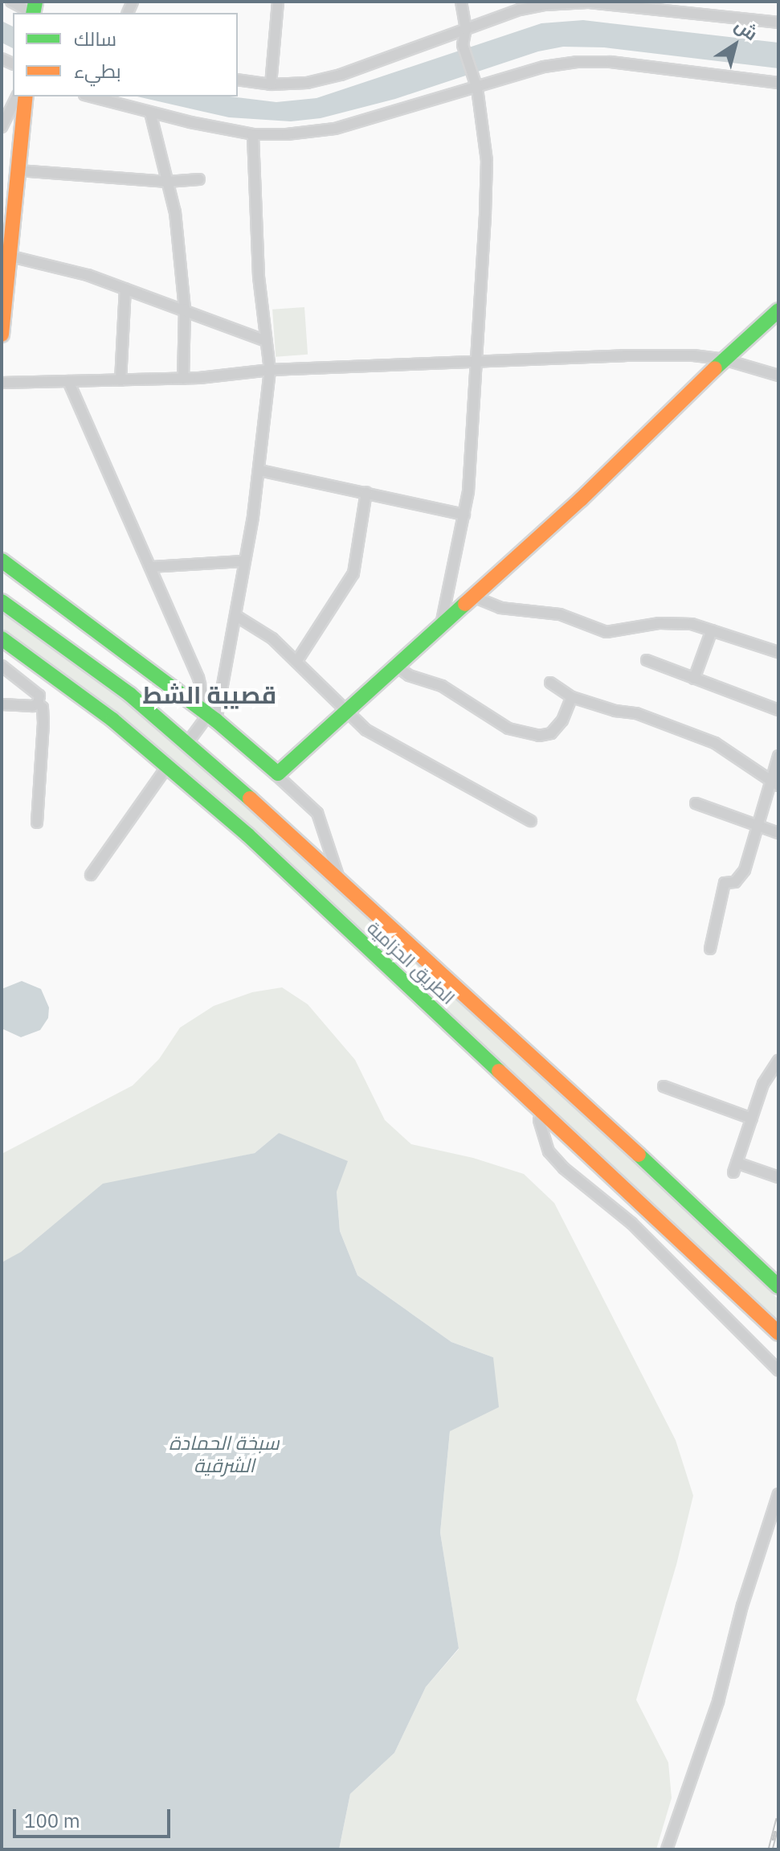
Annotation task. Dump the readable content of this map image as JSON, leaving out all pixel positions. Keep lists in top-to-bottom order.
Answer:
{
  "streets": {
    "main road": ["الطريق الحزامية"]
  },
  "districts": ["قصيبة الشط"],
  "water": ["سبخة الحمادة الشرقية"],
  "legend": ["سالك", "بطيء"],
  "scale_bar": "100 m",
  "north": "top right"
}
